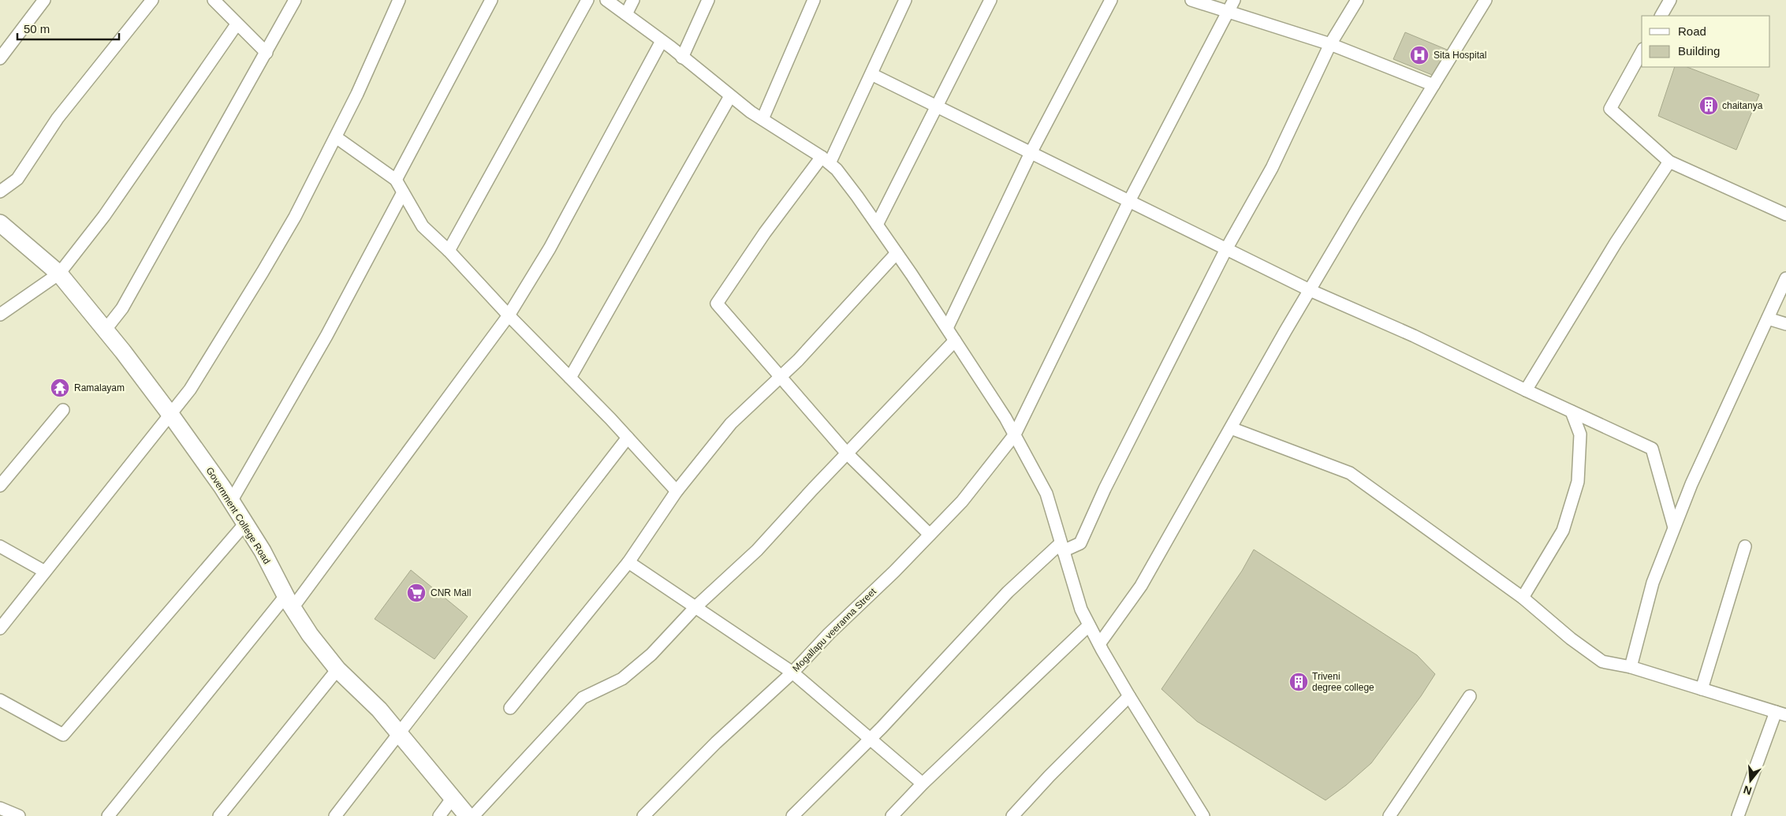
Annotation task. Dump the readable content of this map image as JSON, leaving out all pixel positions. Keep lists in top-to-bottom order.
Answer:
{
  "streets": {
    "main road": ["Government College Road"],
    "street": ["Mogallapu veeranna Street"]
  },
  "places": {
    "hospital": ["Sita Hospital"],
    "building": ["chaitanya", "Triveni degree college"],
    "temple": ["Ramalayam"],
    "supermarket": ["CNR Mall"]
  },
  "legend": ["Road", "Building"],
  "scale_bar": "50 m",
  "north": "bottom"
}
